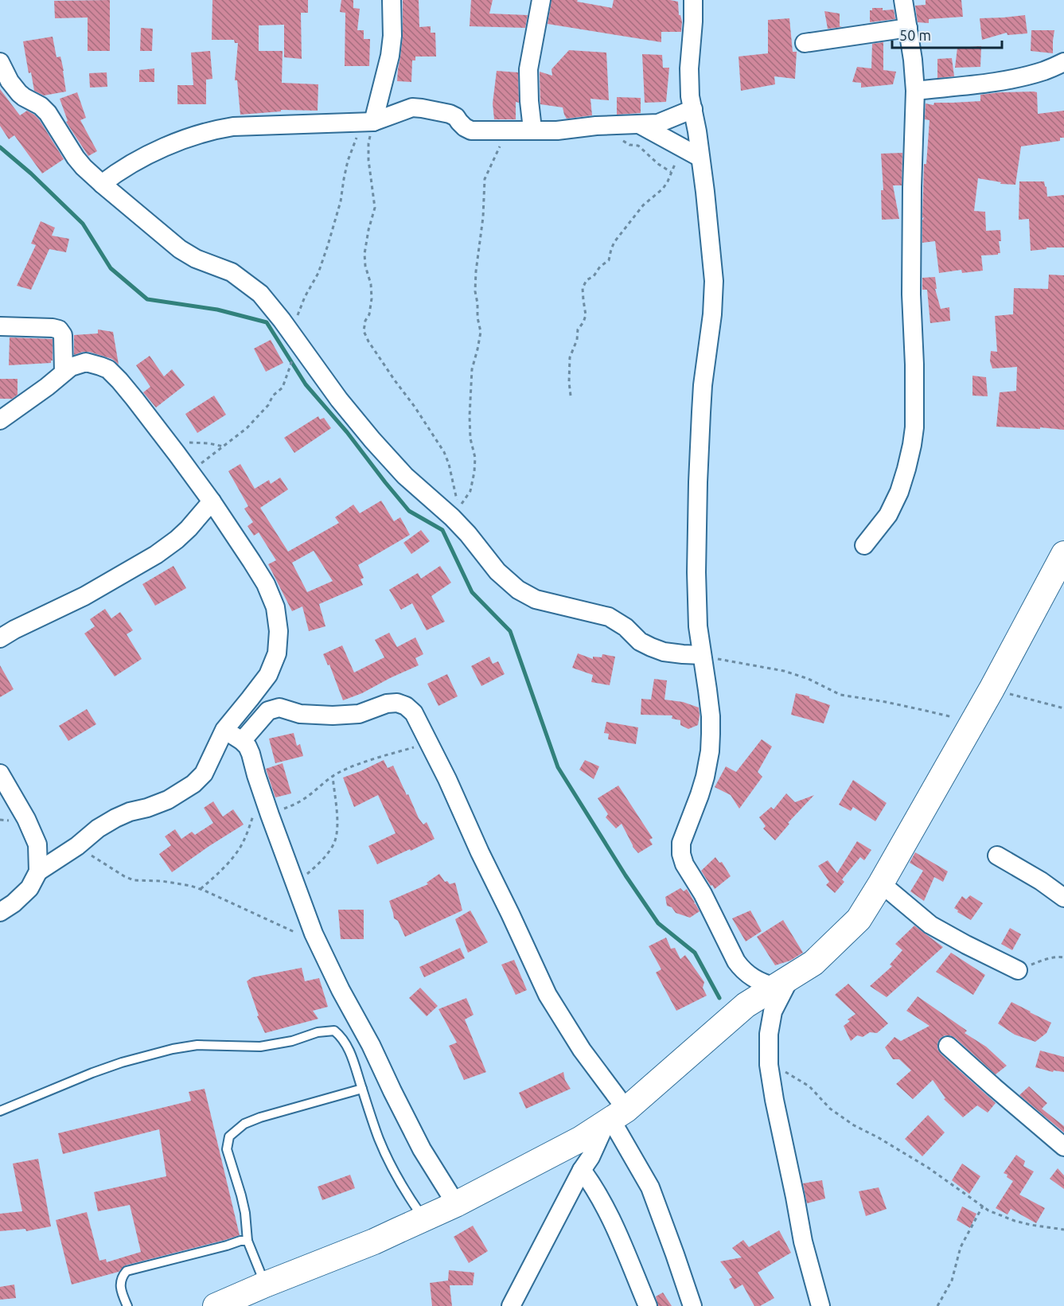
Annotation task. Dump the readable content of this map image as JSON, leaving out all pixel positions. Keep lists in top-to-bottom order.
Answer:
{
  "scale_bar": "50 m"
}
